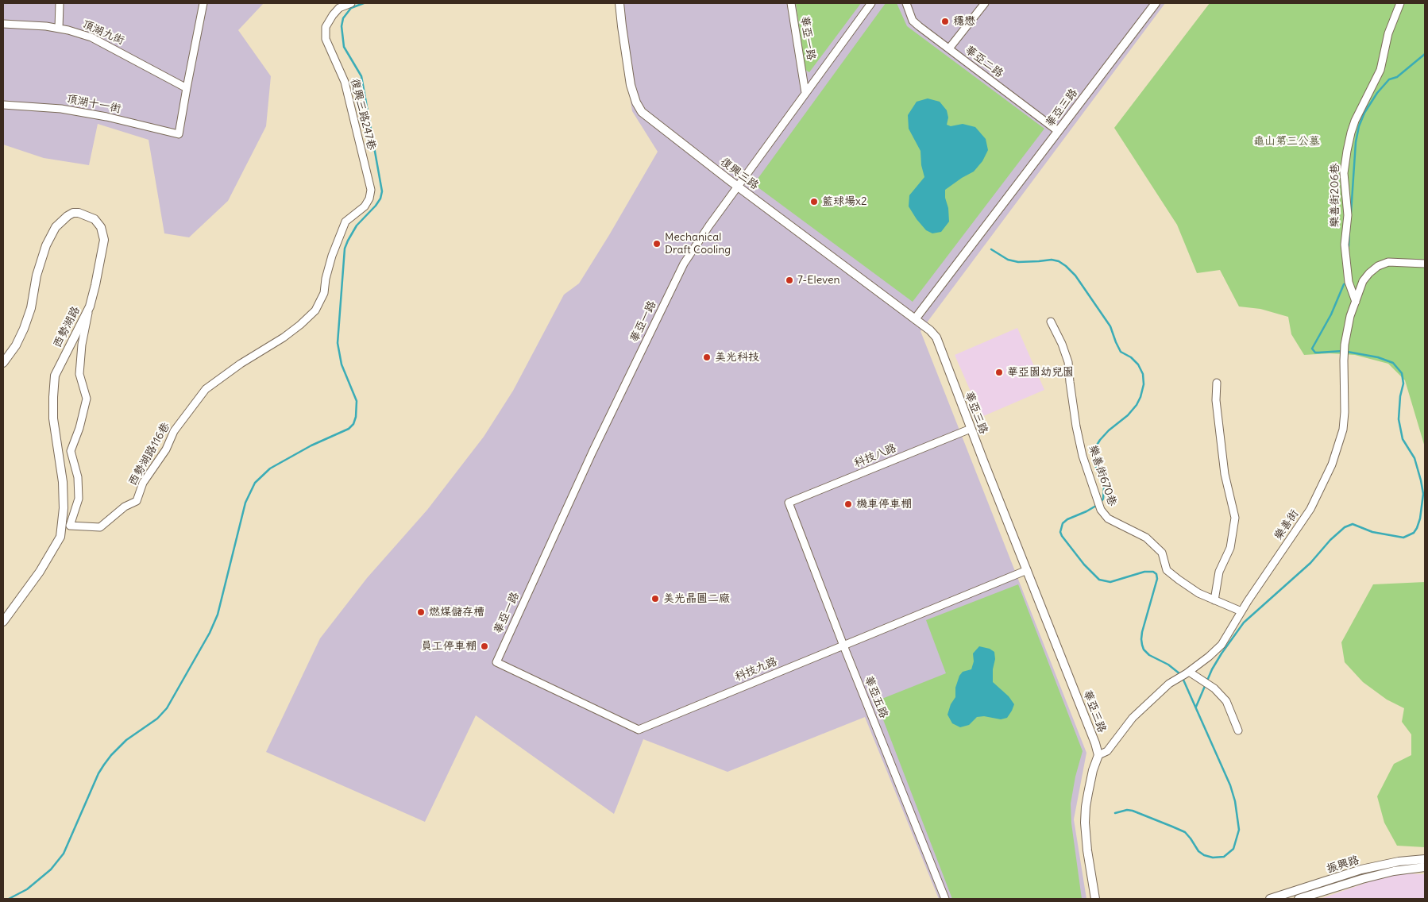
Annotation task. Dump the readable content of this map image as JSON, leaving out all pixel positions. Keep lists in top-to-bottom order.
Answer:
{
  "streets": {
    "street": [
      "頂湖九街",
      "華亞一路",
      "華亞二路",
      "頂湖十一街",
      "華亞三路",
      "復興三路247巷",
      "復興三路",
      "樂善街206巷",
      "西勢湖路",
      "西勢湖路116巷",
      "科技八路",
      "樂善街670巷",
      "樂善街",
      "科技九路",
      "華亞五路",
      "振興路"
    ]
  },
  "crossings": [
    ["頂湖九街", "頂湖十一街"],
    ["華亞一路", "復興三路"],
    ["華亞一路", "科技九路"],
    ["華亞二路", "華亞三路"],
    ["華亞三路", "復興三路"],
    ["華亞三路", "科技八路"],
    ["華亞三路", "樂善街"],
    ["華亞三路", "科技九路"],
    ["復興三路247巷", "西勢湖路116巷"],
    ["樂善街206巷", "樂善街"],
    ["西勢湖路", "西勢湖路116巷"],
    ["科技八路", "華亞五路"],
    ["樂善街670巷", "樂善街"],
    ["科技九路", "華亞五路"]
  ],
  "parks": ["龜山第三公墓"],
  "places": [
    "穩懋",
    "籃球場x2",
    "Mechanical Draft Cooling",
    "7-Eleven",
    "美光科技",
    "華亞園幼兒園",
    "機車停車棚",
    "美光晶圓二廠",
    "燃煤儲存槽",
    "員工停車棚"
  ]
}
